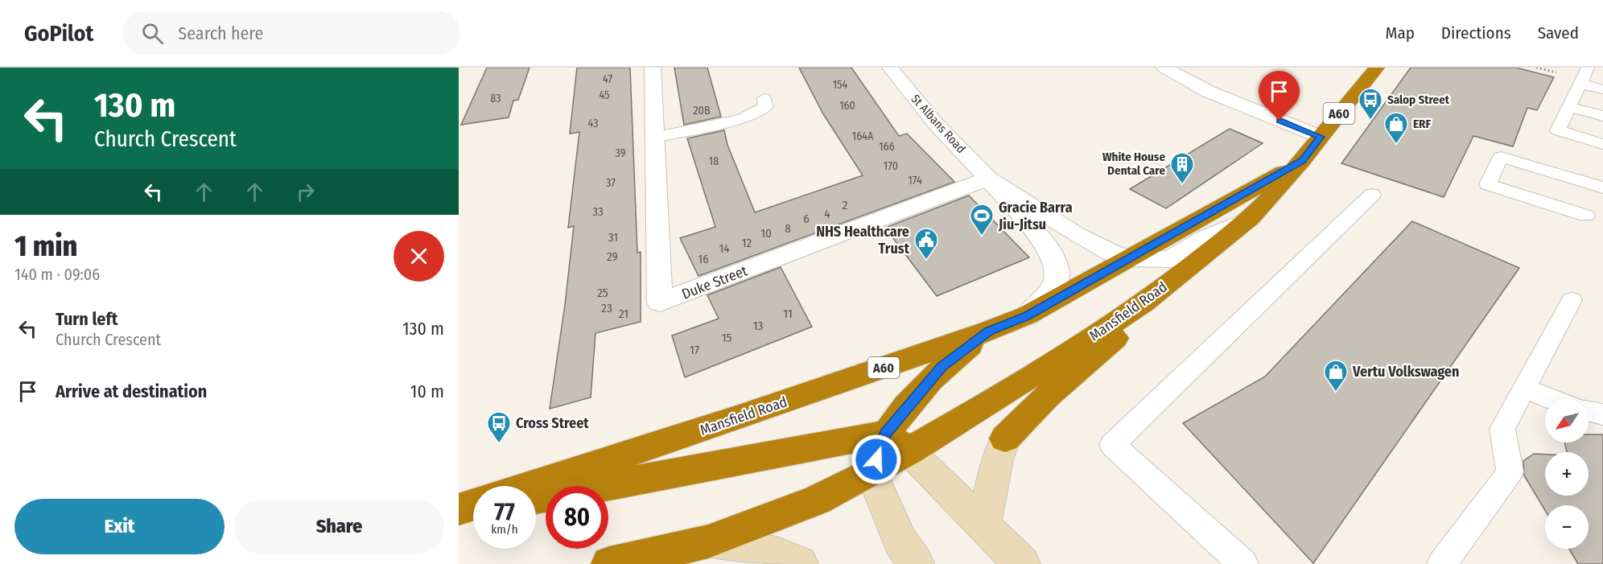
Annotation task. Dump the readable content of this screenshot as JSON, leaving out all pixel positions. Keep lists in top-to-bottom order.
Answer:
{
  "streets": {
    "highway": ["A60", "Mansfield Road"],
    "street": ["St Albans Road", "Duke Street"]
  },
  "crossings": [
    ["A60", "Mansfield Road"],
    ["St Albans Road", "Duke Street"],
    ["St Albans Road", "Mansfield Road"]
  ],
  "places": {
    "bus stop": ["Salop Street", "Cross Street"],
    "shop": ["ERF", "Vertu Volkswagen"],
    "building": ["White House Dental Care"],
    "sports": ["Gracie Barra Jiu-Jitsu"],
    "public building": ["NHS Healthcare Trust"]
  },
  "house_numbers": [
    "47",
    "154",
    "45",
    "83",
    "160",
    "20B",
    "43",
    "164A",
    "166",
    "39",
    "18",
    "170",
    "174",
    "37",
    "2",
    "33",
    "4",
    "6",
    "8",
    "10",
    "31",
    "12",
    "14",
    "29",
    "16",
    "25",
    "23",
    "21",
    "11",
    "13",
    "15",
    "17"
  ],
  "north": "bottom left",
  "page": {
    "header": "GoPilot",
    "search": "Search here",
    "nav": ["Map", "Directions", "Saved"],
    "turn": ["130 m", "Church Crescent"],
    "heading": ["1 min", "140 m · 09:06"],
    "list": [
      {
        "name": "Turn left",
        "note": "Church Crescent",
        "value": "130 m"
      },
      {
        "name": "Arrive at destination",
        "value": "10 m"
      }
    ],
    "map_buttons": ["+", "−"],
    "speed": "77 km/h",
    "limit": "80",
    "buttons": ["Exit", "Share"]
  }
}
